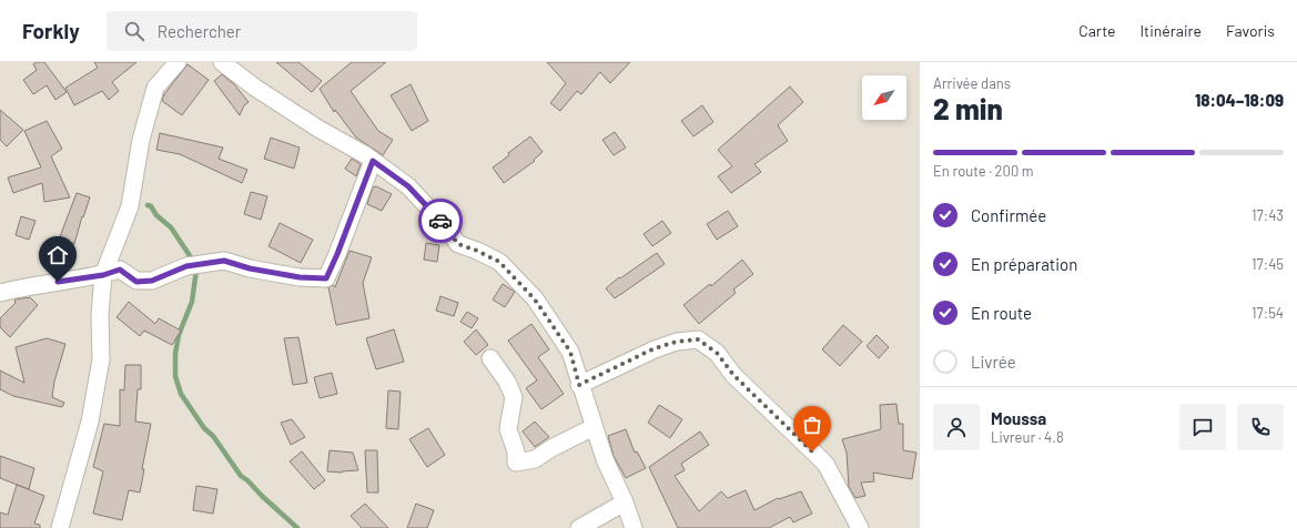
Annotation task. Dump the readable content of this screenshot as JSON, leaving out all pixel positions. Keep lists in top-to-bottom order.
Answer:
{
  "north": "bottom left",
  "page": {
    "header": "Forkly",
    "search": "Rechercher",
    "nav": ["Carte", "Itinéraire", "Favoris"],
    "heading": ["2 min", "Arrivée dans", "18:04–18:09"],
    "panel": ["Moussa", "Livreur · 4.8"],
    "bar": "En route · 200 m",
    "list": [
      ["Confirmée", "17:43"],
      ["En préparation", "17:45"],
      ["En route", "17:54"],
      "Livrée"
    ]
  }
}
